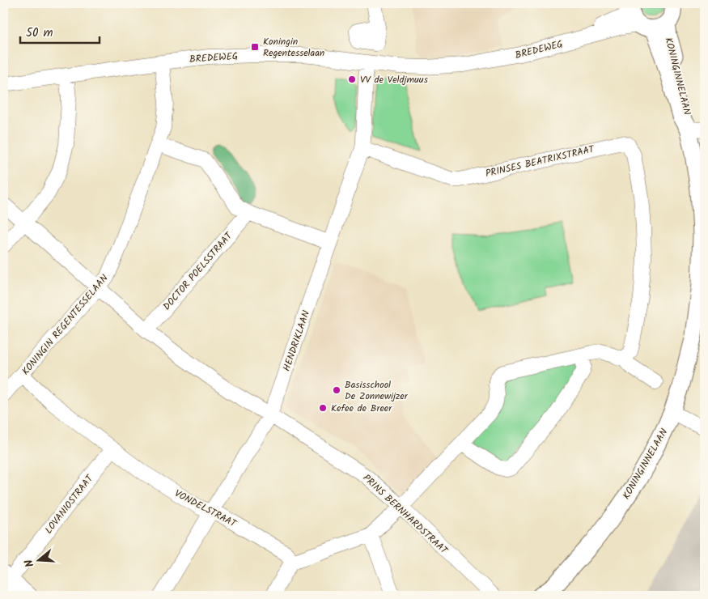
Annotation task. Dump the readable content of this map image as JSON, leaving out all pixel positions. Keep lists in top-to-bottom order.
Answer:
{
  "streets": {
    "main road": ["KONINGINNELAAN"],
    "street": [
      "BREDEWEG",
      "PRINSES BEATRIXSTRAAT",
      "DOCTOR POELSSTRAAT",
      "KONINGIN REGENTESSELAAN",
      "HENDRIKLAAN",
      "LOVANIOSTRAAT",
      "VONDELSTRAAT",
      "PRINS BERNHARDSTRAAT"
    ]
  },
  "crossings": [
    ["BREDEWEG", "KONINGINNELAAN"],
    ["BREDEWEG", "KONINGIN REGENTESSELAAN"],
    ["BREDEWEG", "HENDRIKLAAN"],
    ["PRINSES BEATRIXSTRAAT", "HENDRIKLAAN"],
    ["DOCTOR POELSSTRAAT", "PRINS BERNHARDSTRAAT"],
    ["KONINGIN REGENTESSELAAN", "VONDELSTRAAT"],
    ["KONINGIN REGENTESSELAAN", "PRINS BERNHARDSTRAAT"],
    ["HENDRIKLAAN", "VONDELSTRAAT"],
    ["HENDRIKLAAN", "PRINS BERNHARDSTRAAT"],
    ["LOVANIOSTRAAT", "VONDELSTRAAT"]
  ],
  "places": {
    "transit": ["Koningin Regentesselaan"],
    "other": ["VV de Veldjmuus", "Basisschool De Zonnewijzer", "Kefee de Breer"]
  },
  "scale_bar": "50 m",
  "north": "left"
}
